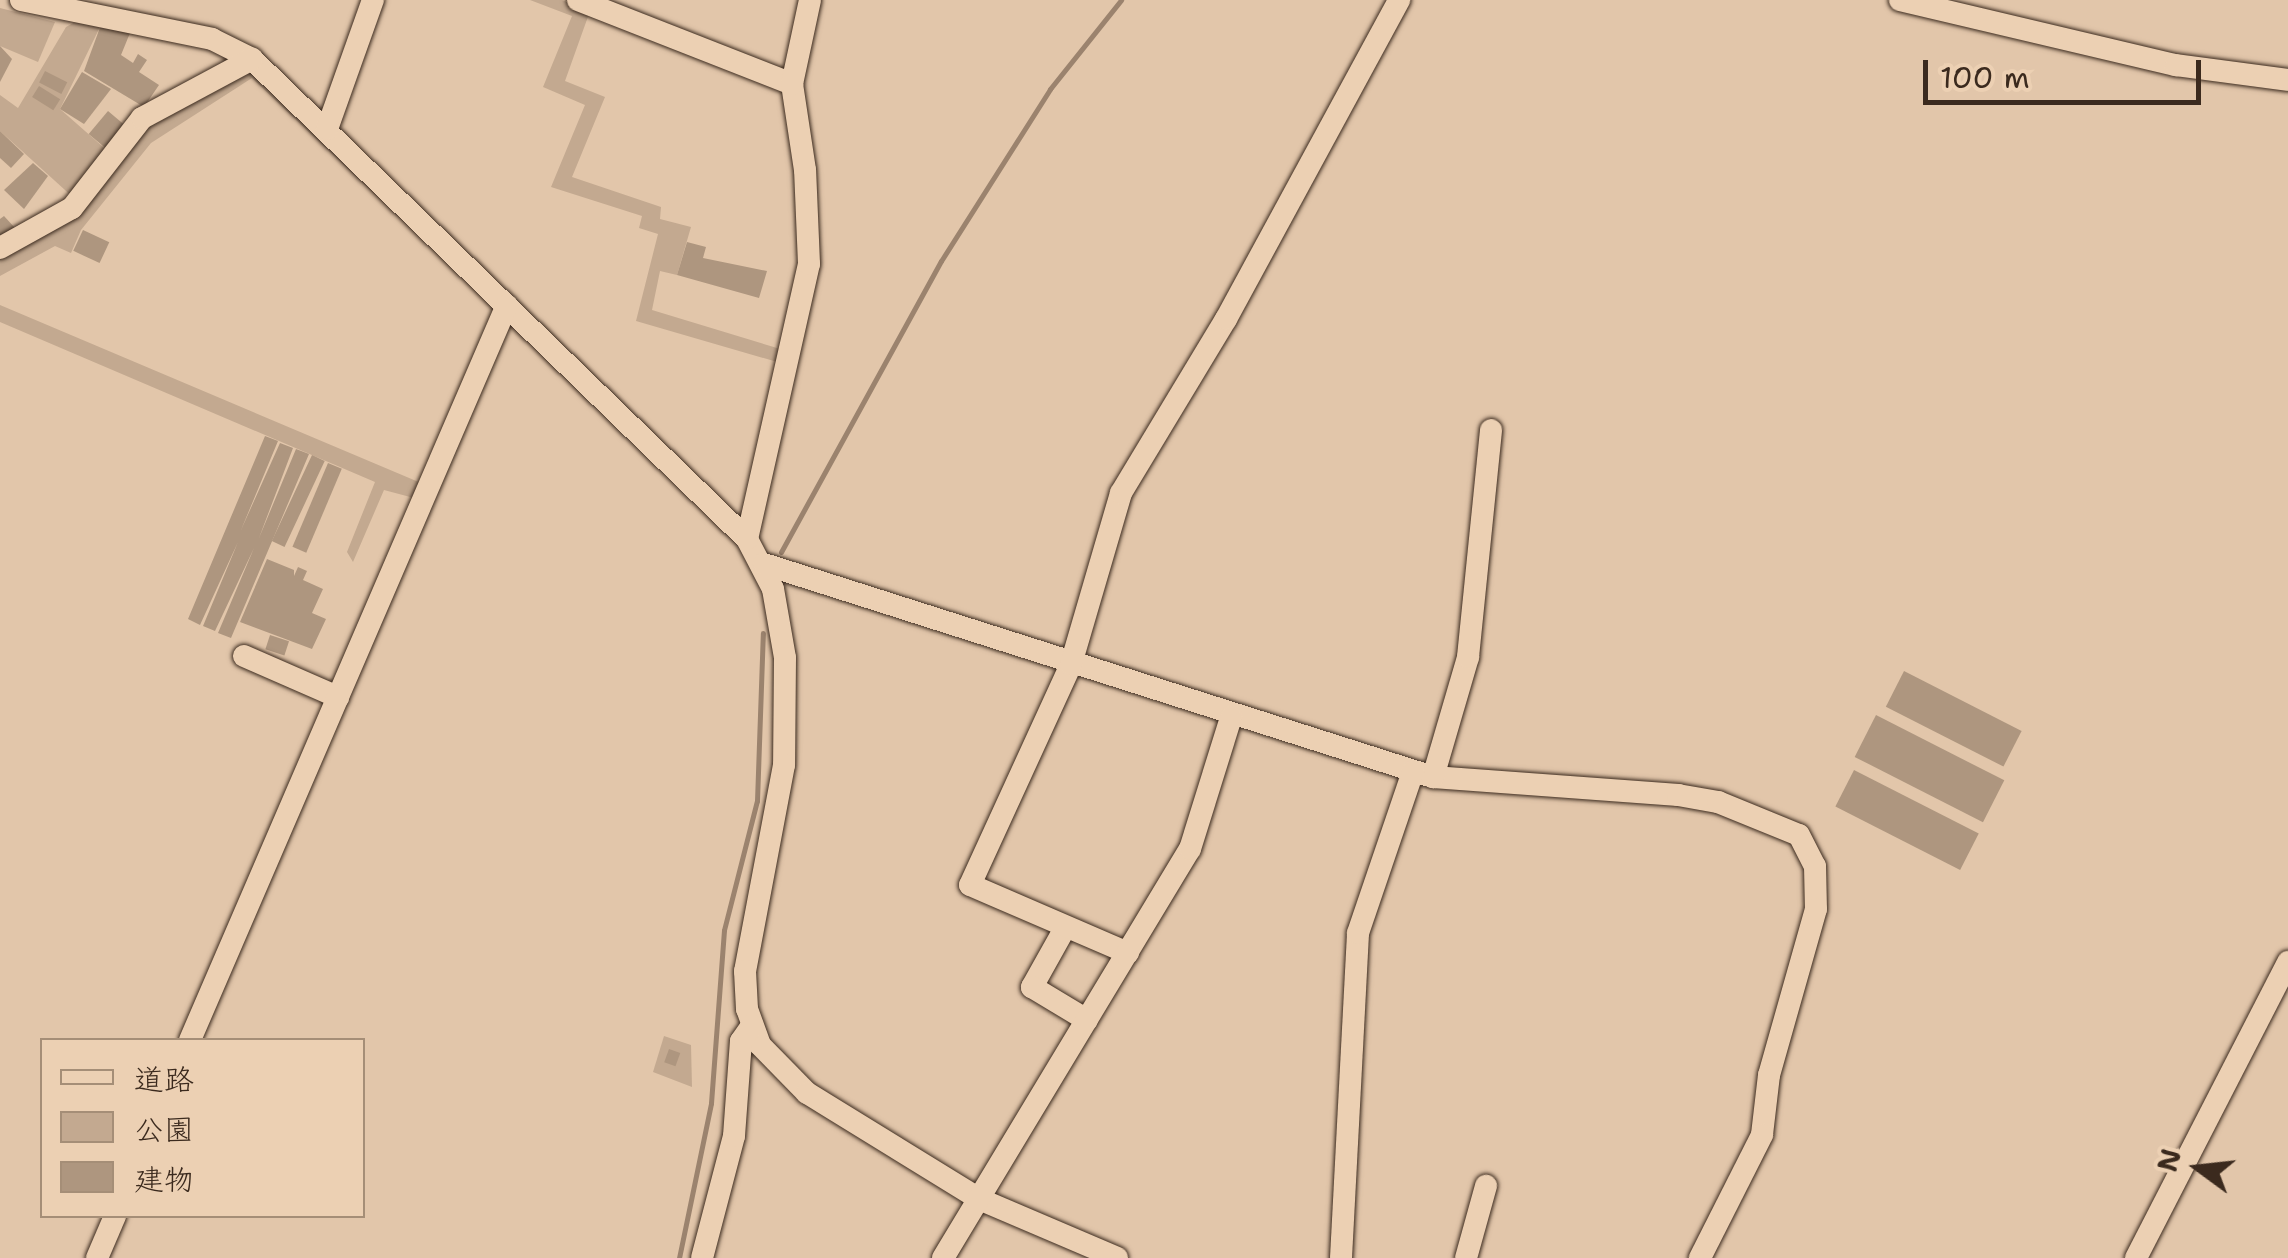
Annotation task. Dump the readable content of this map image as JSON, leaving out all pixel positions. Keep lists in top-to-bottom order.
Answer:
{
  "legend": ["道路", "公園", "建物"],
  "scale_bar": "100 m",
  "north": "left"
}
